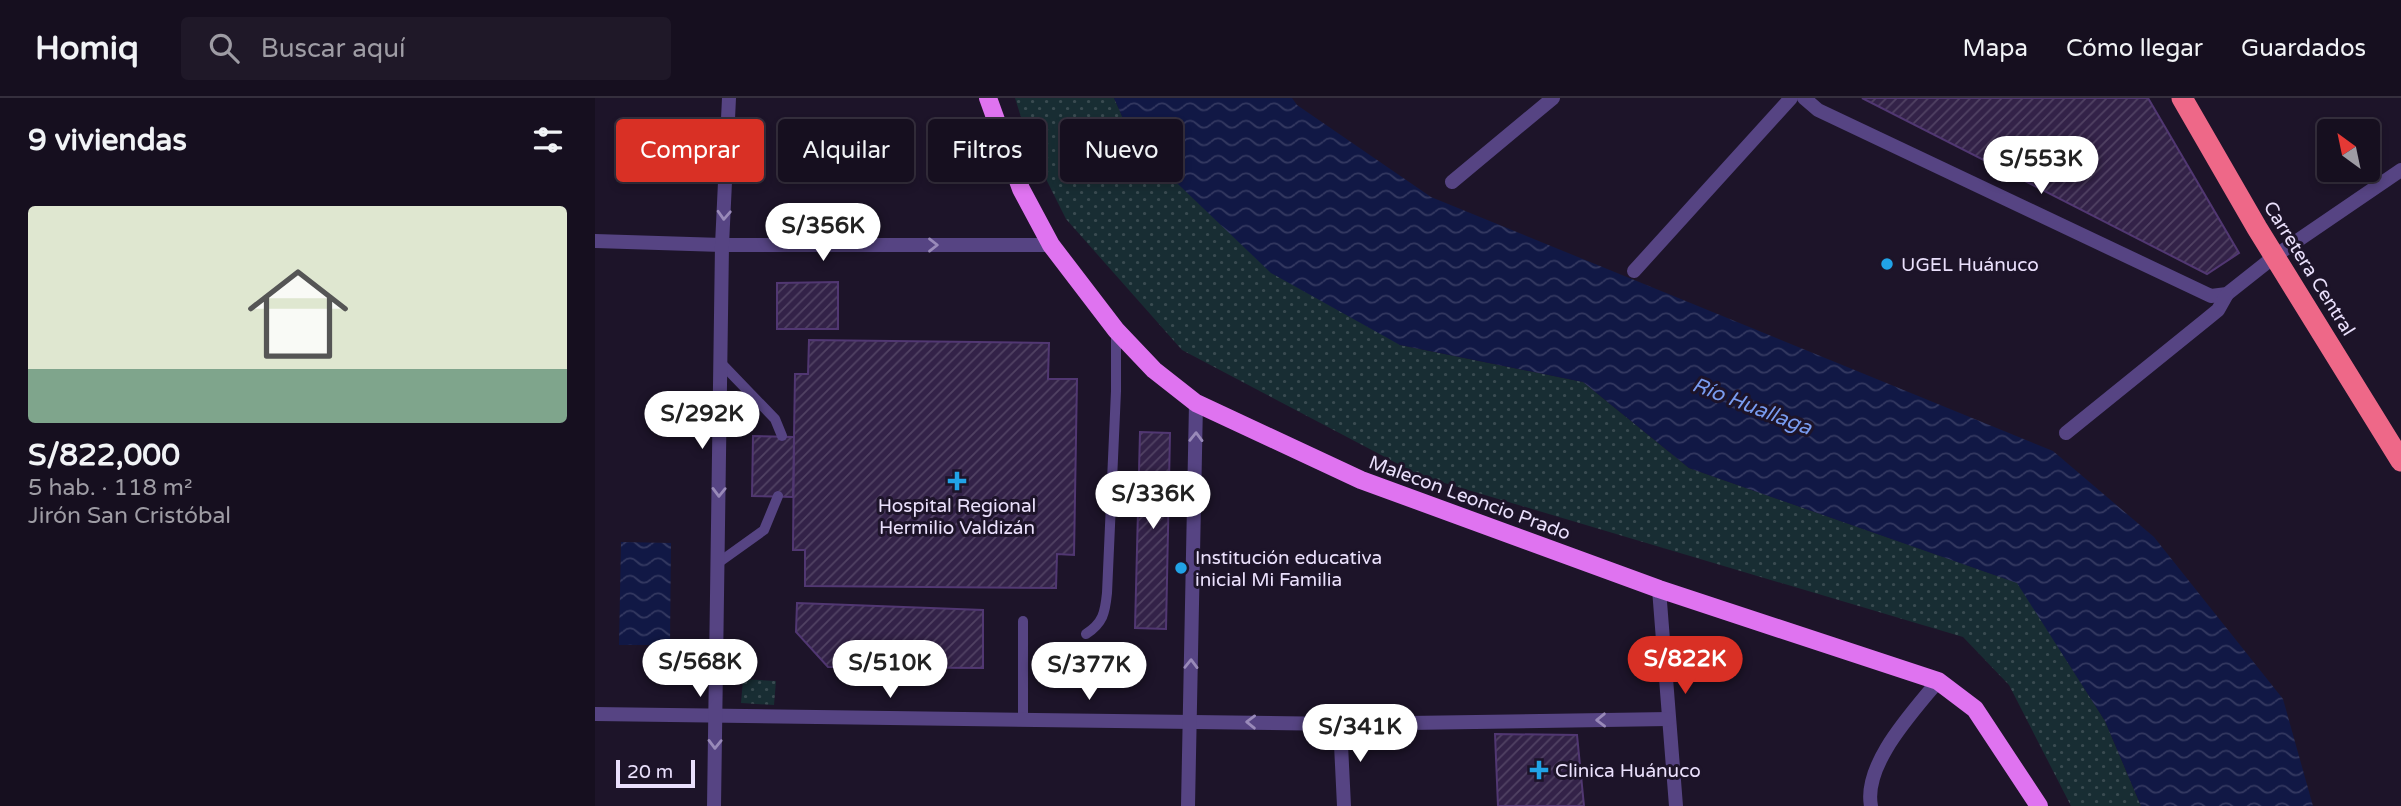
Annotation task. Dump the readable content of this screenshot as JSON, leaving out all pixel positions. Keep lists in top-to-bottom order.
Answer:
{
  "streets": {
    "highway": ["Carretera Central"],
    "main road": ["Malecon Leoncio Prado"]
  },
  "water": ["Río Huallaga"],
  "places": {
    "other": ["UGEL Huánuco", "Institución educativa inicial Mi Familia"],
    "health": ["Hospital Regional Hermilio Valdizán", "Clinica Huánuco"]
  },
  "scale_bar": "20 m",
  "north": "top left",
  "page": {
    "header": "Homiq",
    "search": "Buscar aquí",
    "nav": ["Mapa", "Cómo llegar", "Guardados"],
    "heading": "9 viviendas",
    "chip": [
      "Comprar",
      "Alquilar",
      "Filtros",
      "Nuevo"
    ],
    "price": [
      "S/553K",
      "S/356K",
      "S/292K",
      "S/336K",
      "S/822K",
      "S/568K",
      "S/510K",
      "S/377K",
      "S/341K"
    ],
    "list": [
      {
        "name": "S/822,000",
        "note": "5 hab. · 118 m² · Jirón San Cristóbal"
      }
    ],
    "scale": "20 m"
  }
}
